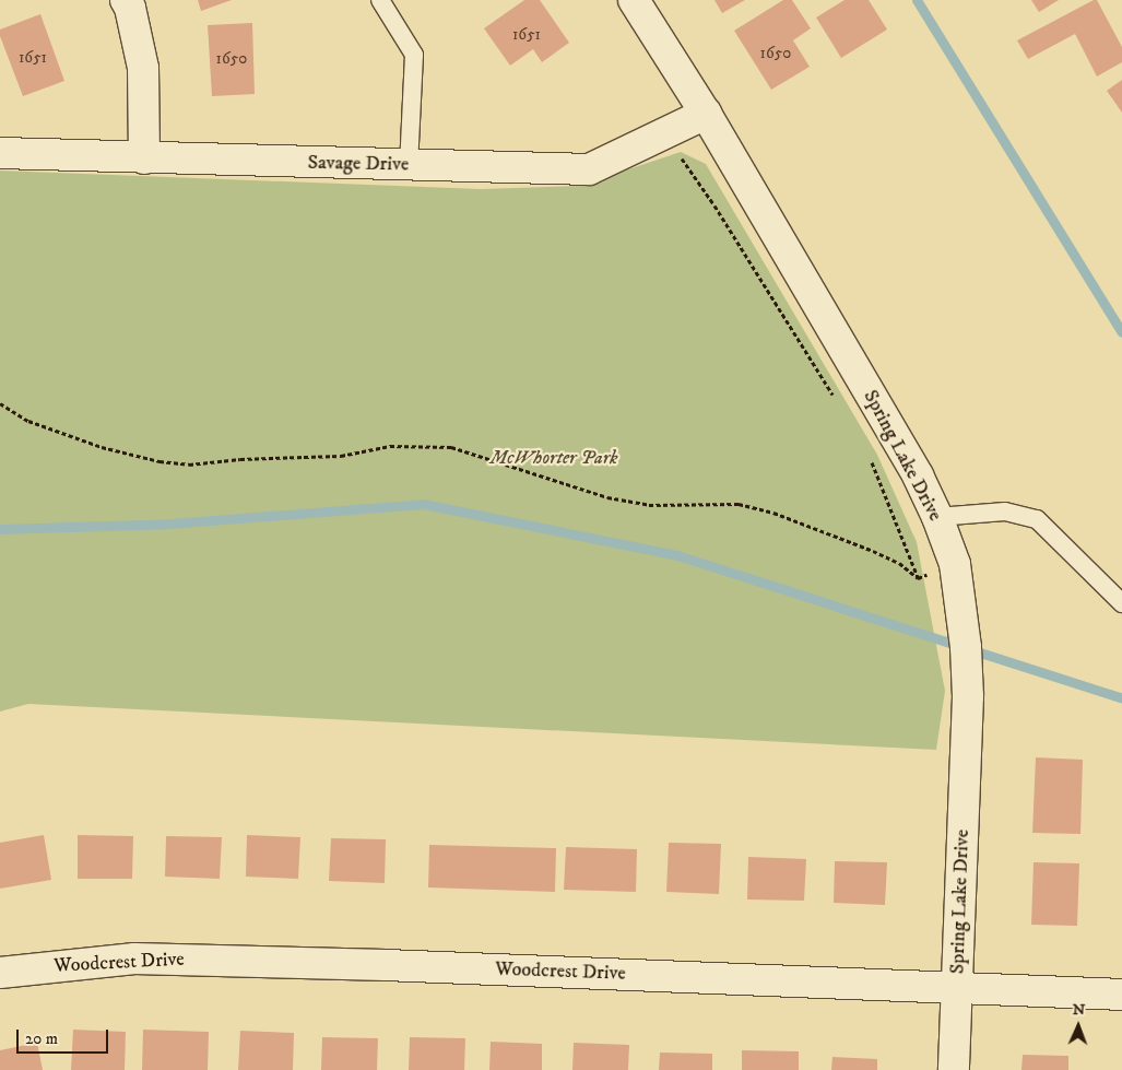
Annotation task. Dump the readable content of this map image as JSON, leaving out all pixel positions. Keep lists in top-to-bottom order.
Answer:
{
  "streets": {
    "street": ["Savage Drive", "Spring Lake Drive", "Woodcrest Drive"]
  },
  "crossings": [
    ["Savage Drive", "Spring Lake Drive"],
    ["Spring Lake Drive", "Woodcrest Drive"]
  ],
  "parks": ["McWhorter Park"],
  "house_numbers": [
    "1651",
    "1650",
    "1651",
    "1650"
  ],
  "scale_bar": "20 m",
  "north": "top"
}
